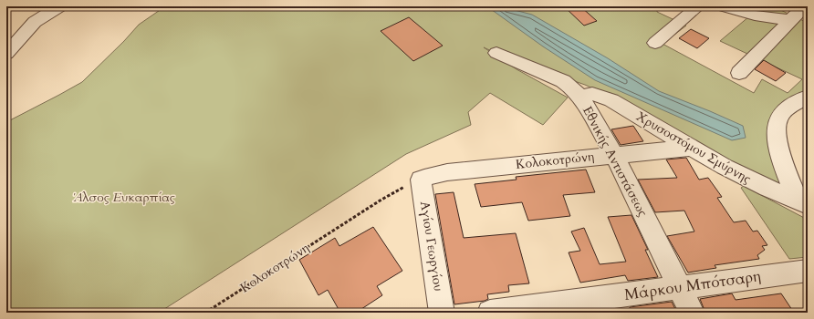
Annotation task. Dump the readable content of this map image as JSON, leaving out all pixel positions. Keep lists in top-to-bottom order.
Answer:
{
  "streets": {
    "street": [
      "Χρυσοστόμου Σμύρνης",
      "Κολοκοτρώνη",
      "Εθνικής Αντιστάσεως",
      "Αγίου Γεωργίου",
      "Μάρκου Μπότσαρη"
    ]
  },
  "crossings": [
    ["Χρυσοστόμου Σμύρνης", "Κολοκοτρώνη"],
    ["Χρυσοστόμου Σμύρνης", "Εθνικής Αντιστάσεως"],
    ["Κολοκοτρώνη", "Εθνικής Αντιστάσεως"],
    ["Κολοκοτρώνη", "Αγίου Γεωργίου"],
    ["Εθνικής Αντιστάσεως", "Μάρκου Μπότσαρη"]
  ],
  "parks": ["Άλσος Ευκαρπίας"]
}
